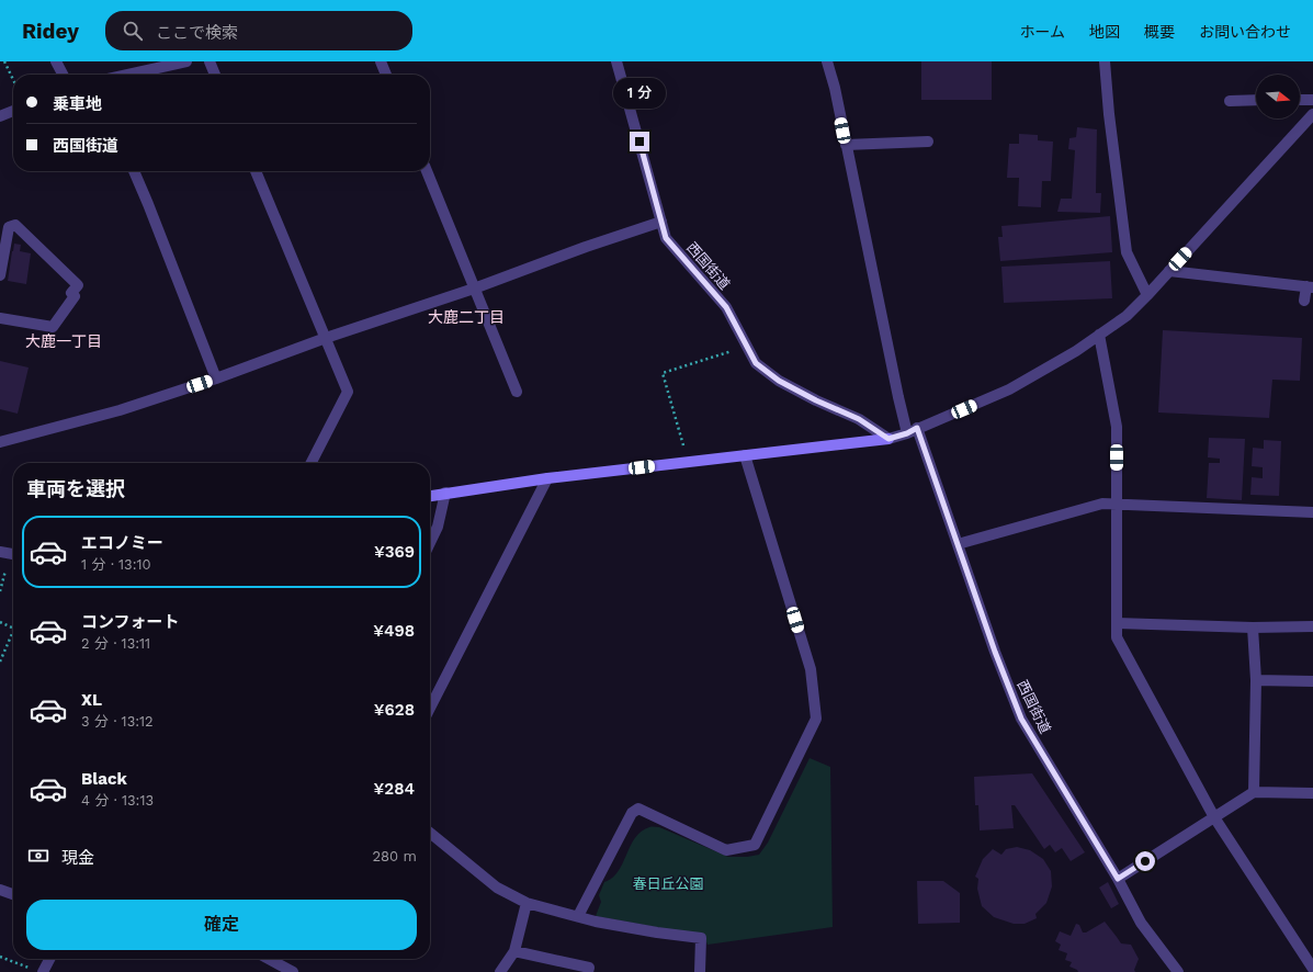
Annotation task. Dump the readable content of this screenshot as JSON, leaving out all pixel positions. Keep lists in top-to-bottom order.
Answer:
{
  "streets": {
    "street": ["西国街道"]
  },
  "districts": ["大鹿二丁目", "大鹿一丁目"],
  "parks": ["春日丘公園"],
  "north": "right",
  "page": {
    "header": "Ridey",
    "search": "ここで検索",
    "nav": [
      "ホーム",
      "地図",
      "概要",
      "お問い合わせ"
    ],
    "banner": ["乗車地", "西国街道"],
    "bubble": "1 分",
    "heading": "車両を選択",
    "list": [
      {
        "name": "エコノミー",
        "note": "1 分 · 13:10",
        "value": "¥369"
      },
      {
        "name": "コンフォート",
        "note": "2 分 · 13:11",
        "value": "¥498"
      },
      {
        "name": "XL",
        "note": "3 分 · 13:12",
        "value": "¥628"
      },
      {
        "name": "Black",
        "note": "4 分 · 13:13",
        "value": "¥284"
      }
    ],
    "pay": ["現金", "280 m"],
    "buttons": "確定"
  }
}
